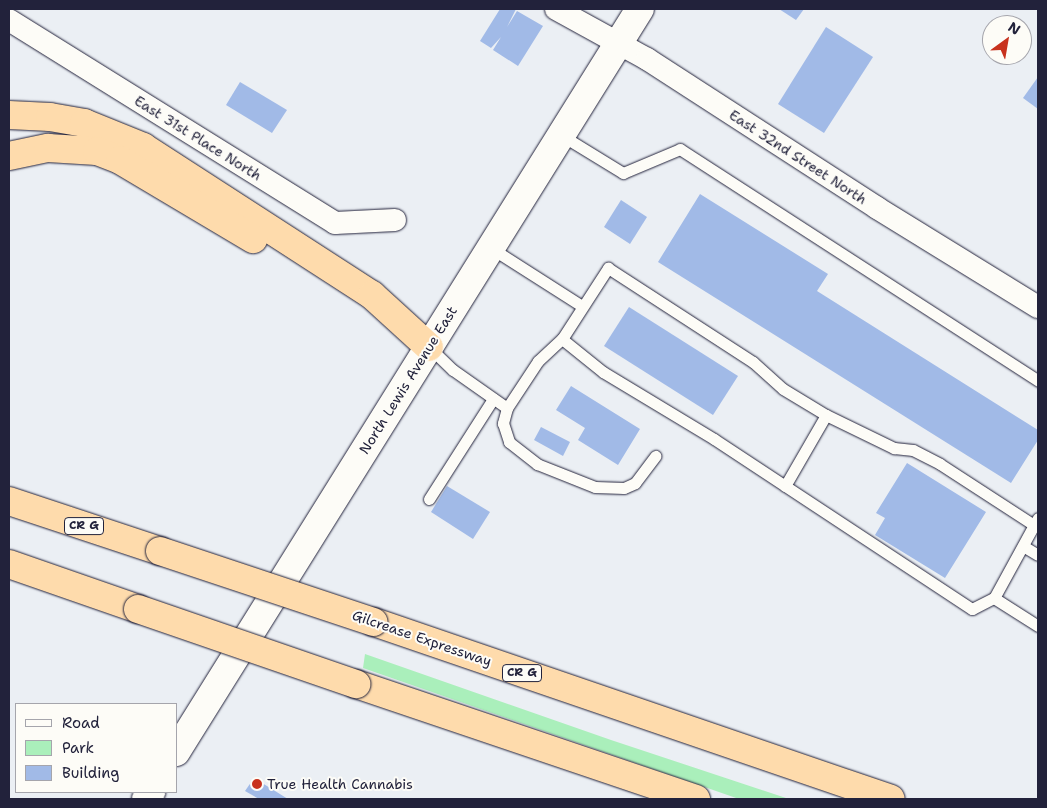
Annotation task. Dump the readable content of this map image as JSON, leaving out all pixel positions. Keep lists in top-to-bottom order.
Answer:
{
  "streets": {
    "highway": ["CR G", "Gilcrease Expressway"],
    "main road": ["North Lewis Avenue East"],
    "street": ["East 31st Place North", "East 32nd Street North"]
  },
  "crossings": [
    ["East 32nd Street North", "North Lewis Avenue East"]
  ],
  "places": ["True Health Cannabis"],
  "legend": ["Road", "Park", "Building"],
  "north": "top right"
}
